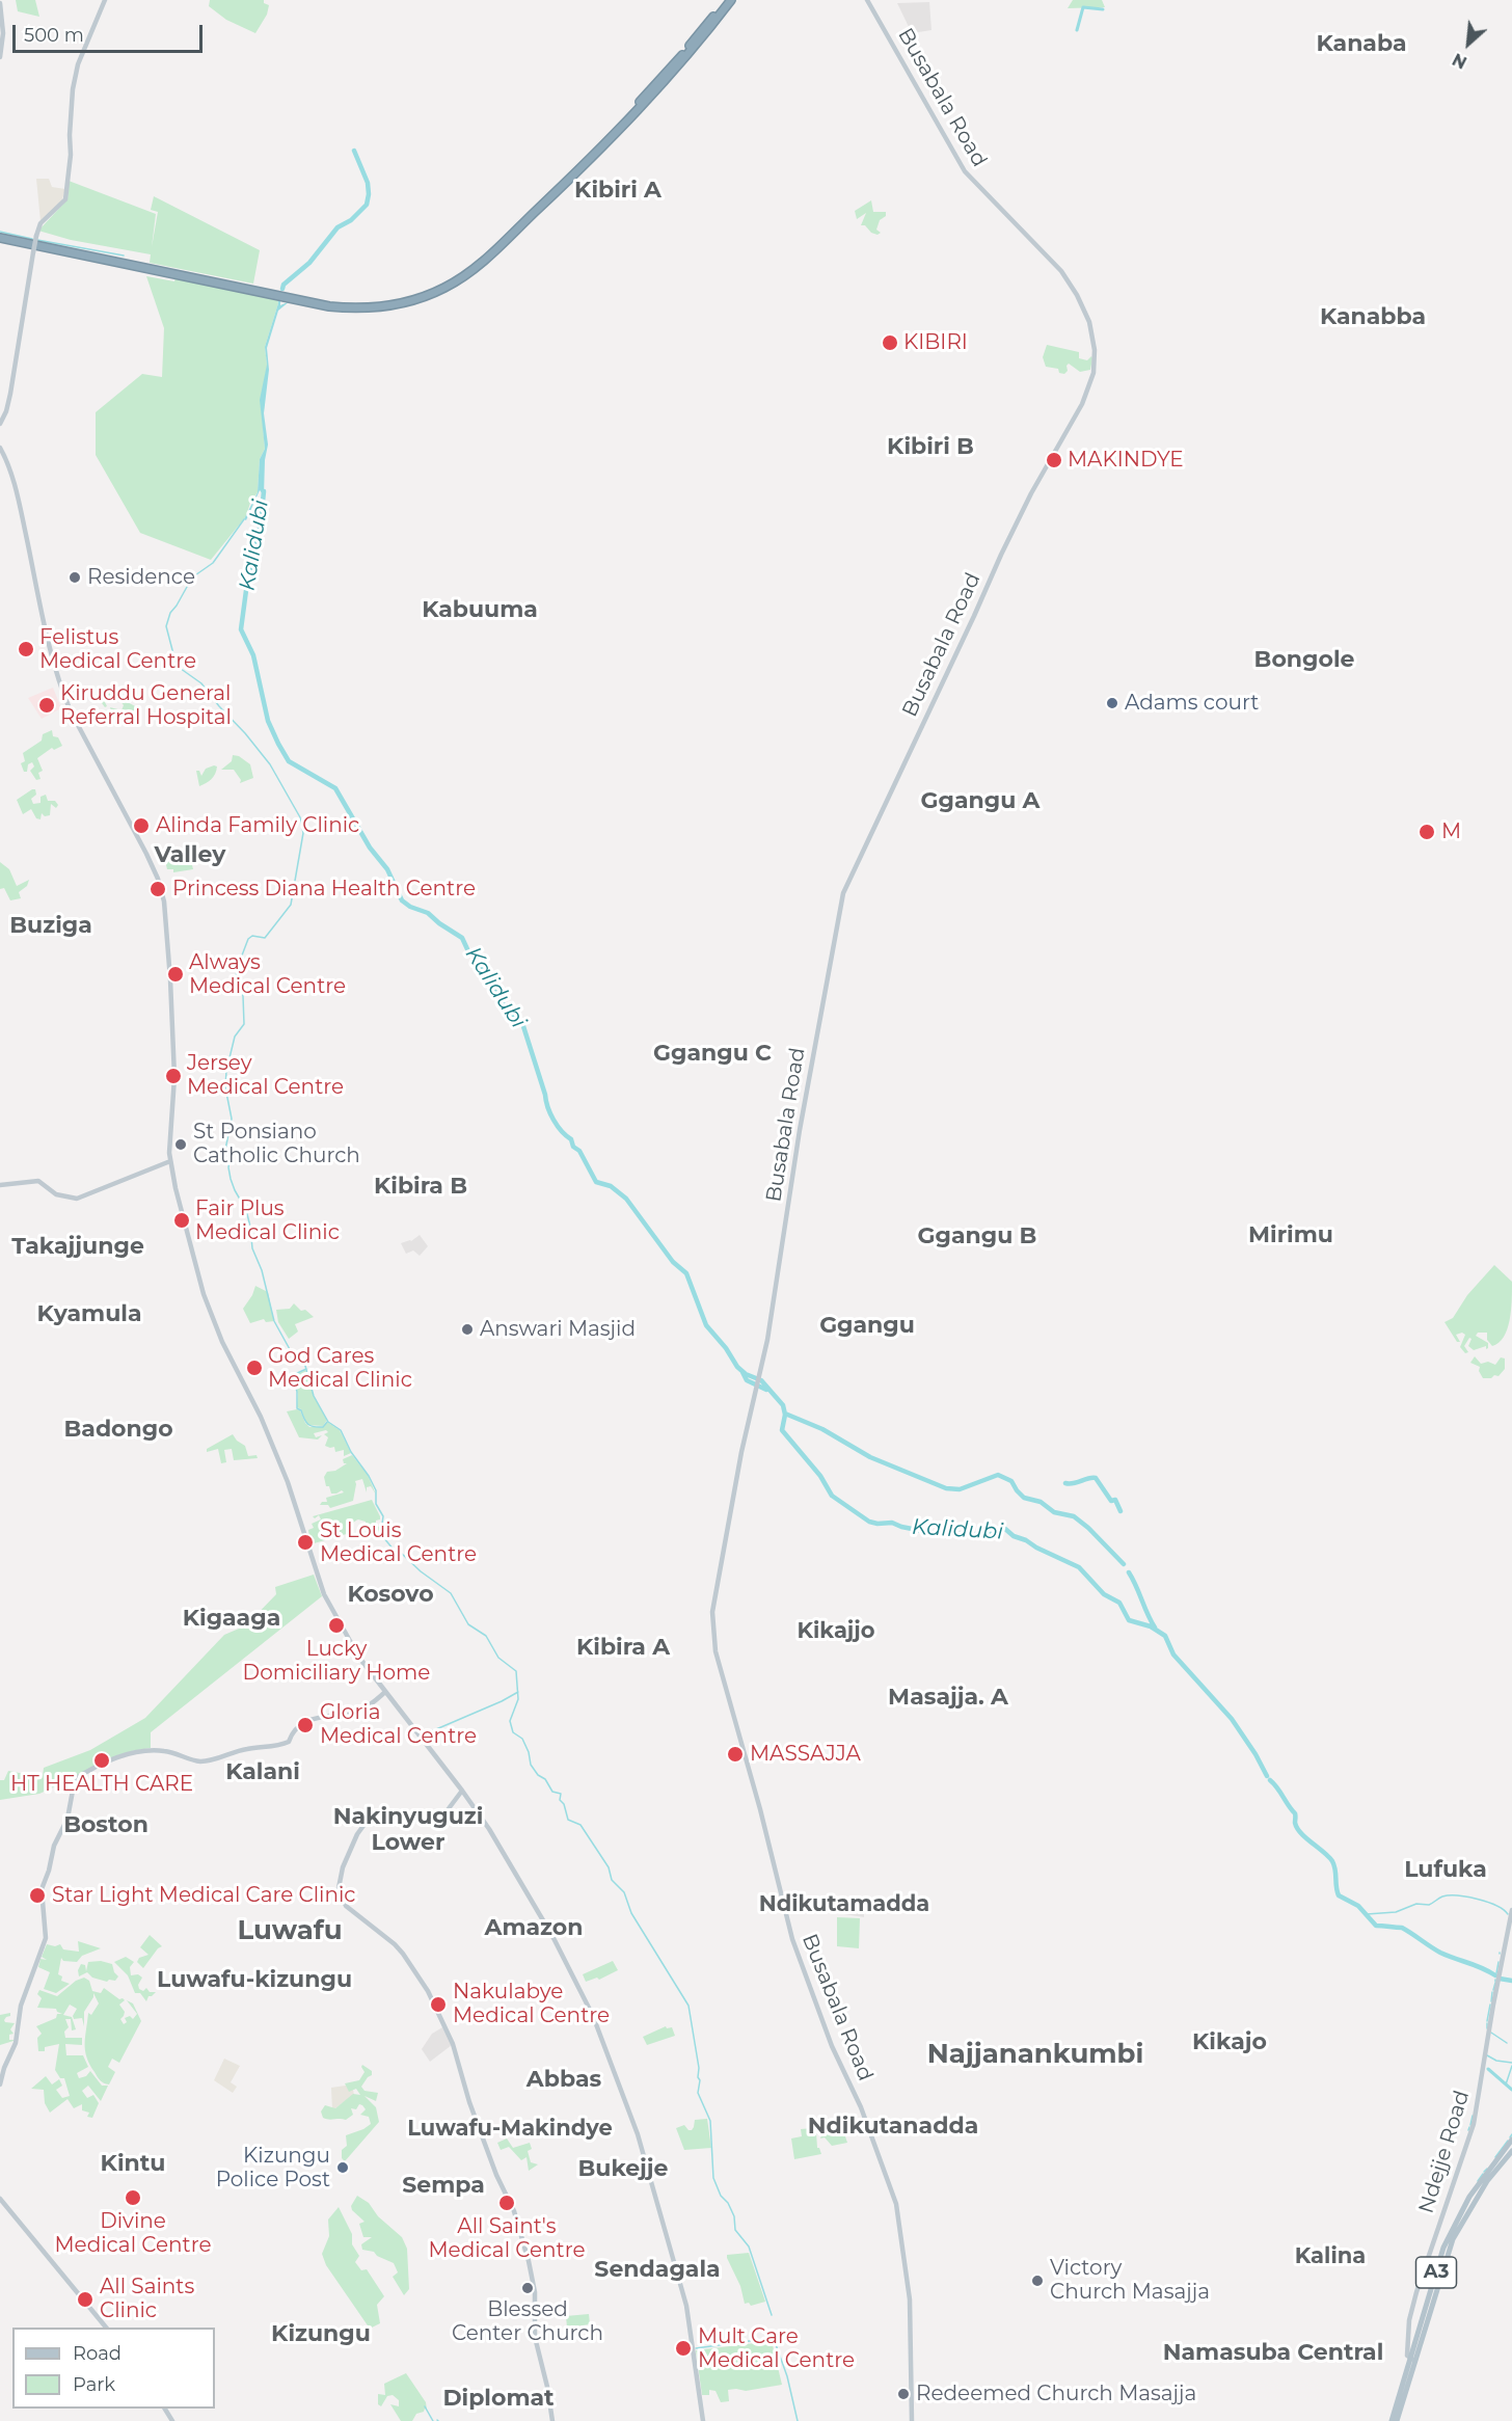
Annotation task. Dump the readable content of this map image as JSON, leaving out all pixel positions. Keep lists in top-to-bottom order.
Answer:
{
  "streets": {
    "main road": ["A3"],
    "street": ["Busabala Road", "Ndejje Road"]
  },
  "crossings": [
    ["Ndejje Road", "A3"]
  ],
  "districts": [
    "Kanaba",
    "Kibiri A",
    "Kanabba",
    "Kibiri B",
    "Kabuuma",
    "Bongole",
    "Ggangu A",
    "Valley",
    "Buziga",
    "Ggangu C",
    "Kibira B",
    "Mirimu",
    "Ggangu B",
    "Takajjunge",
    "Kyamula",
    "Ggangu",
    "Badongo",
    "Kosovo",
    "Kigaaga",
    "Kikajjo",
    "Kibira A",
    "Masajja. A",
    "Kalani",
    "Nakinyuguzi Lower",
    "Boston",
    "Lufuka",
    "Ndikutamadda",
    "Amazon",
    "Luwafu",
    "Luwafu-kizungu",
    "Kikajo",
    "Najjanankumbi",
    "Abbas",
    "Ndikutanadda",
    "Luwafu-Makindye",
    "Kintu",
    "Bukejje",
    "Sempa",
    "Kalina",
    "Sendagala",
    "Kizungu",
    "Namasuba Central",
    "Diplomat"
  ],
  "water": ["Kalidubi"],
  "places": [
    "KIBIRI",
    "MAKINDYE",
    "Residence",
    "Felistus Medical Centre",
    "Adams court",
    "Kiruddu General Referral Hospital",
    "Alinda Family Clinic",
    "M",
    "Princess Diana Health Centre",
    "Always Medical Centre",
    "Jersey Medical Centre",
    "St Ponsiano Catholic Church",
    "Fair Plus Medical Clinic",
    "Answari Masjid",
    "God Cares Medical Clinic",
    "St Louis Medical Centre",
    "Lucky Domiciliary Home",
    "Gloria Medical Centre",
    "MASSAJJA",
    "HT HEALTH CARE",
    "Star Light Medical Care Clinic",
    "Nakulabye Medical Centre",
    "Kizungu Police Post",
    "Divine Medical Centre",
    "All Saint's Medical Centre",
    "Victory Church Masajja",
    "Blessed Center Church",
    "All Saints Clinic",
    "Mult Care Medical Centre",
    "Redeemed Church Masajja"
  ],
  "legend": ["Road", "Park"],
  "scale_bar": "500 m",
  "north": "bottom left"
}
